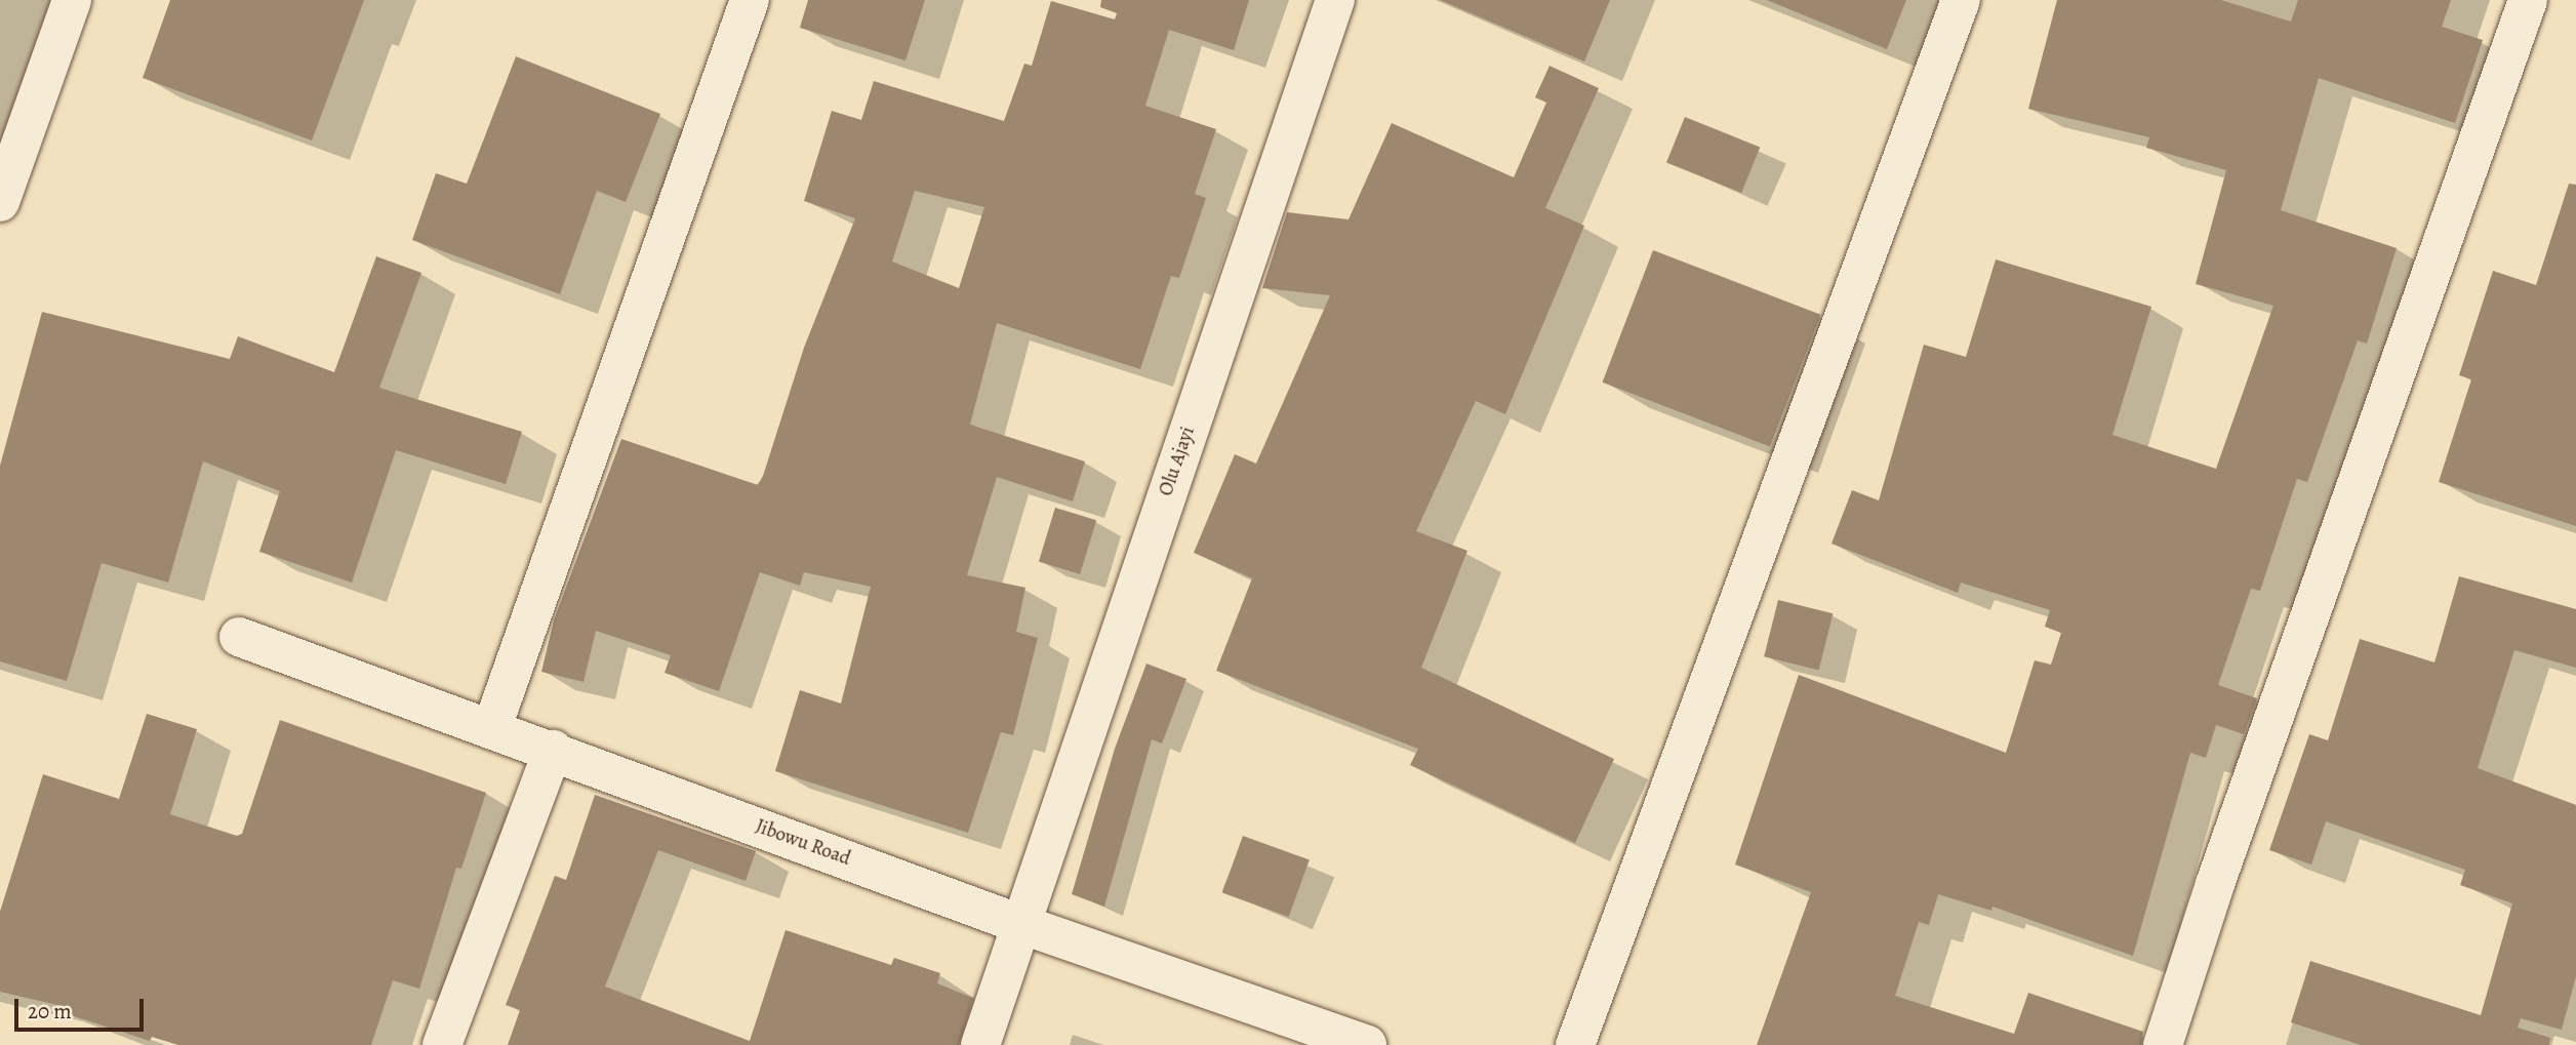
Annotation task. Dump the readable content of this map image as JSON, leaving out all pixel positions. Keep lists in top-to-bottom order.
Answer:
{
  "streets": {
    "street": ["Olu Ajayi", "Jibowu Road"]
  },
  "crossings": [
    ["Olu Ajayi", "Jibowu Road"]
  ],
  "scale_bar": "20 m"
}
